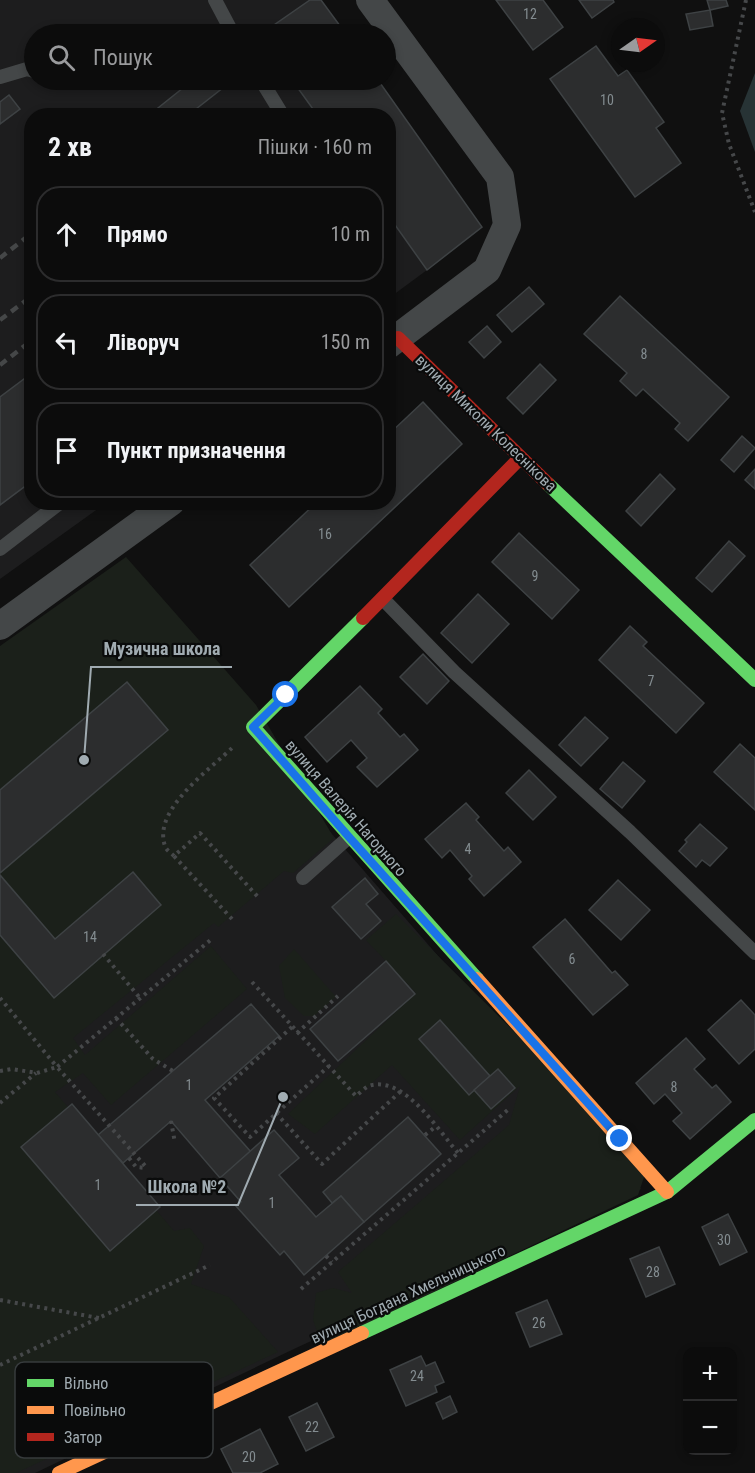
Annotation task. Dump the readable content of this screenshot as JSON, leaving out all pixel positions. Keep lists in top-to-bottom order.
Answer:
{
  "streets": {
    "street": ["вулиця Миколи Колеснікова", "вулиця Валерія Нагорного", "вулиця Богдана Хмельницького"]
  },
  "crossings": [
    ["вулиця Валерія Нагорного", "вулиця Богдана Хмельницького"]
  ],
  "places": ["Музична школа", "Школа №2"],
  "house_numbers": [
    "12",
    "10",
    "8",
    "16",
    "9",
    "7",
    "4",
    "14",
    "6",
    "1",
    "8",
    "1",
    "1",
    "30",
    "28",
    "26",
    "24",
    "22",
    "20"
  ],
  "legend": ["Вільно", "Повільно", "Затор"],
  "north": "right",
  "page": {
    "search": "Пошук",
    "heading": ["2 хв", "Пішки · 160 m"],
    "list": [
      ["Прямо", "10 m"],
      ["Ліворуч", "150 m"],
      "Пункт призначення"
    ],
    "map_buttons": ["+", "−"]
  }
}
